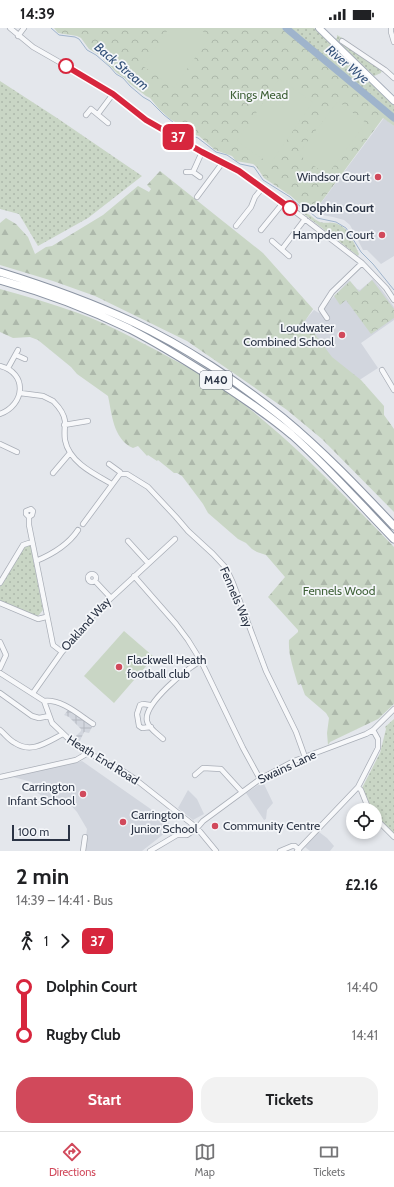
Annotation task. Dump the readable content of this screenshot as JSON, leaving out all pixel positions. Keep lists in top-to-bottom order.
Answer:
{
  "streets": {
    "highway": ["M40"],
    "street": [
      "Fennels Way",
      "Oakland Way",
      "Heath End Road",
      "Swains Lane"
    ]
  },
  "crossings": [
    ["Fennels Way", "Swains Lane"],
    ["Heath End Road", "Swains Lane"]
  ],
  "water": ["River Wye", "Back Stream"],
  "parks": ["Kings Mead", "Fennels Wood"],
  "places": [
    "Windsor Court",
    "Dolphin Court",
    "Hampden Court",
    "Loudwater Combined School",
    "Flackwell Heath football club",
    "Carrington Infant School",
    "Carrington Junior School",
    "Community Centre"
  ],
  "lines": ["bus line 37"],
  "scale_bar": "100 m",
  "page": {
    "status": "14:39",
    "on_map": "37",
    "scale": "100 m",
    "heading": ["2 min", "14:39 – 14:41 · Bus", "£2.16"],
    "legs": ["1", "37"],
    "list": [
      {
        "name": "Dolphin Court",
        "value": "14:40"
      },
      {
        "name": "Rugby Club",
        "value": "14:41"
      }
    ],
    "buttons": ["Start", "Tickets"],
    "tabs": ["Directions", "Map", "Tickets"]
  }
}
